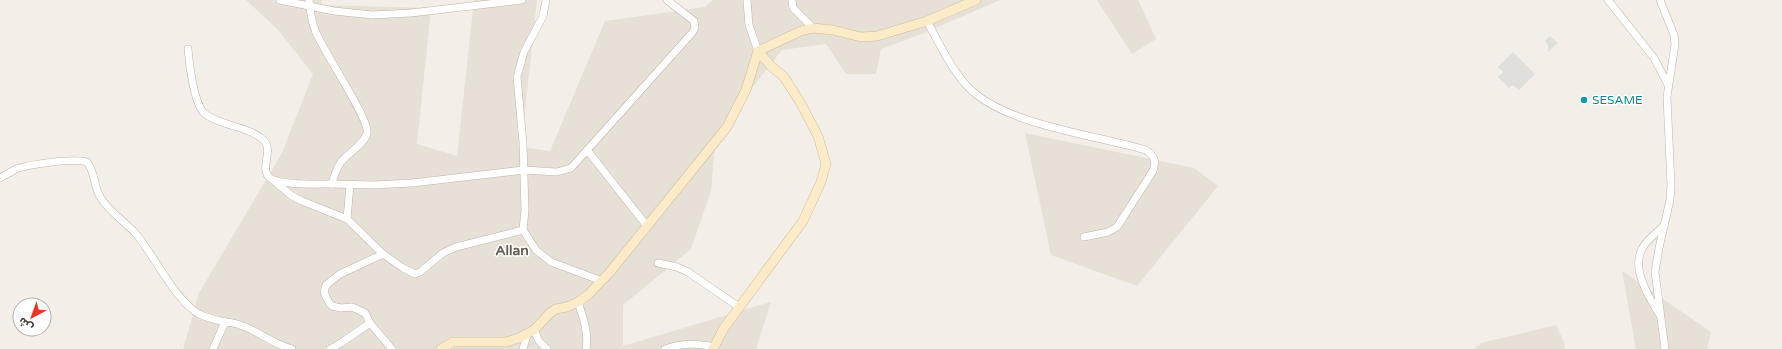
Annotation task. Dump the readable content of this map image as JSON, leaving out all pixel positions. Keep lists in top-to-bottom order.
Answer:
{
  "districts": ["Allan"],
  "places": ["SESAME"],
  "north": "bottom left"
}
